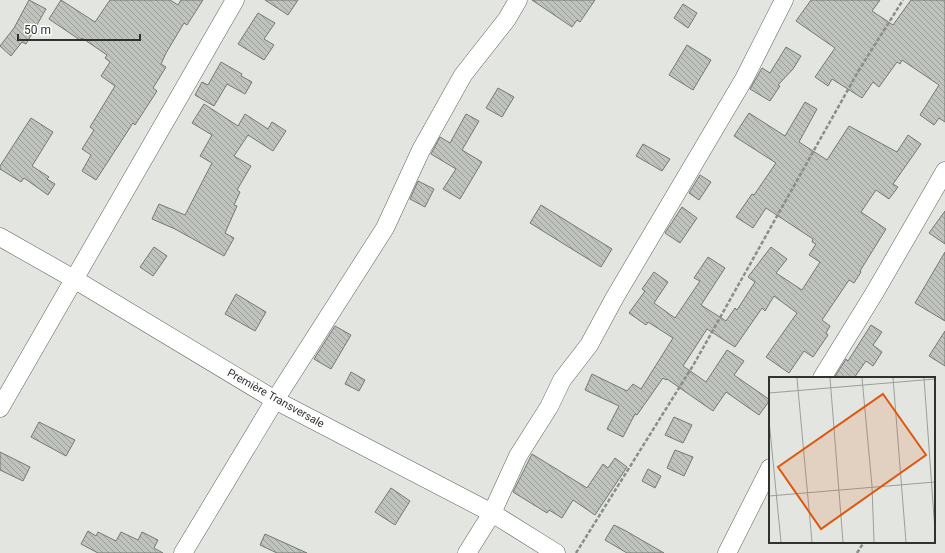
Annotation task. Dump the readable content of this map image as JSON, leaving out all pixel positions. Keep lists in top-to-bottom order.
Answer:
{
  "streets": {
    "street": ["Première Transversale"]
  },
  "scale_bar": "50 m"
}
